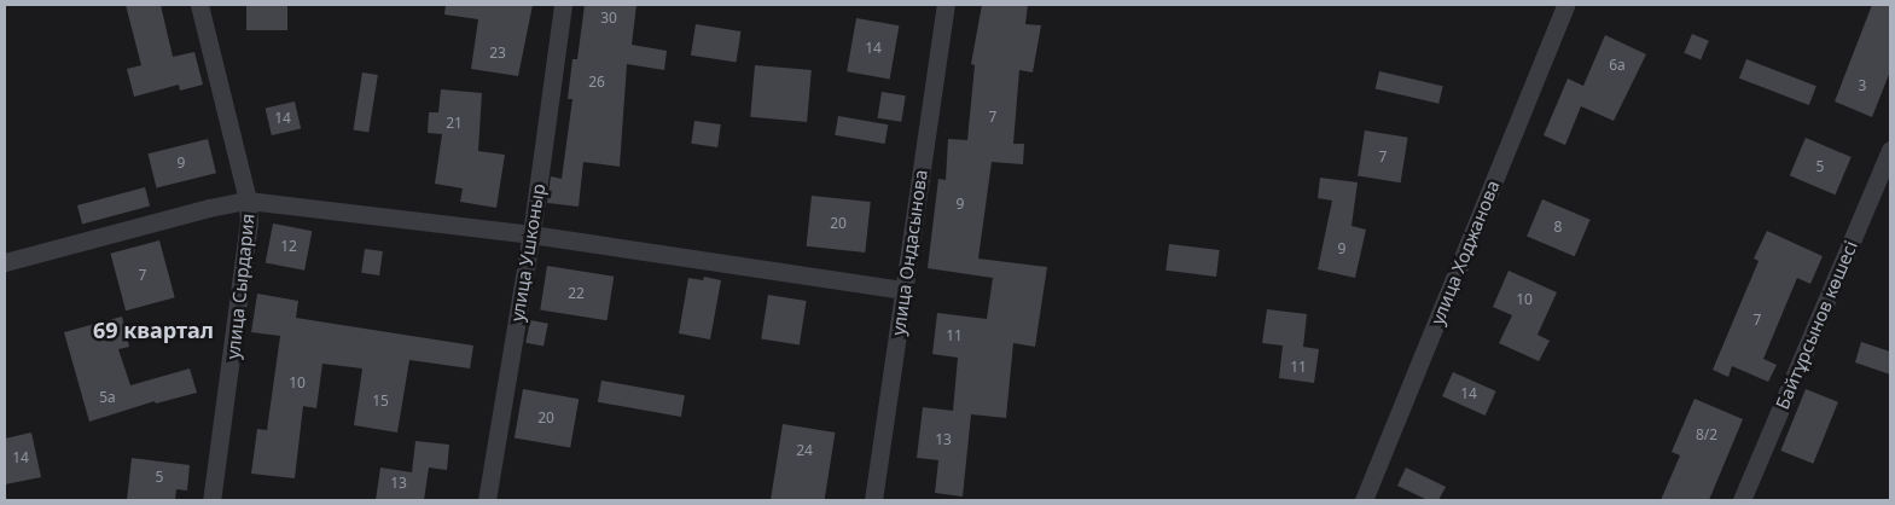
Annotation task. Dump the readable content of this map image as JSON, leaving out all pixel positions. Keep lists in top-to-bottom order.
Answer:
{
  "streets": {
    "street": [
      "улица Ушконыр",
      "улица Ондасынова",
      "улица Ходжанова",
      "улица Сырдария",
      "Байтұрсынов көшесі"
    ]
  },
  "districts": ["69 квартал"],
  "house_numbers": [
    "30",
    "14",
    "23",
    "6а",
    "26",
    "3",
    "7",
    "14",
    "21",
    "7",
    "9",
    "5",
    "9",
    "20",
    "8",
    "12",
    "9",
    "7",
    "22",
    "10",
    "7",
    "11",
    "11",
    "10",
    "14",
    "5а",
    "15",
    "20",
    "8/2",
    "13",
    "24",
    "14",
    "5",
    "13"
  ]
}
